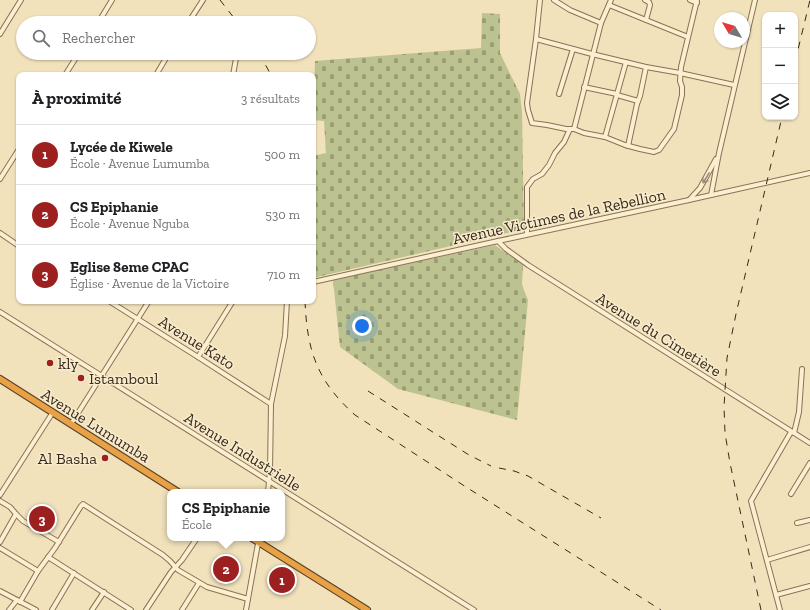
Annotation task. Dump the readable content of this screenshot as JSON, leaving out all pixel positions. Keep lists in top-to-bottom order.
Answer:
{
  "streets": {
    "highway": ["Avenue Lumumba"],
    "street": [
      "Avenue Victimes de la Rebellion",
      "Avenue du Cimetière",
      "Avenue Kato",
      "Avenue Industrielle"
    ]
  },
  "crossings": [
    ["Avenue Victimes de la Rebellion", "Avenue du Cimetière"]
  ],
  "places": ["kly", "Istamboul", "Al Basha"],
  "north": "top left",
  "page": {
    "map_buttons": ["+", "−"],
    "search": "Rechercher",
    "heading": ["À proximité", "3 résultats"],
    "list": [
      {
        "mark": "1",
        "name": "Lycée de Kiwele",
        "note": "École · Avenue Lumumba",
        "value": "500 m"
      },
      {
        "mark": "2",
        "name": "CS Epiphanie",
        "note": "École · Avenue Nguba",
        "value": "530 m"
      },
      {
        "mark": "3",
        "name": "Eglise 8eme CPAC",
        "note": "Église · Avenue de la Victoire",
        "value": "710 m"
      }
    ],
    "popup": ["CS Epiphanie", "École"],
    "pins": ["3", "2", "1"]
  }
}
